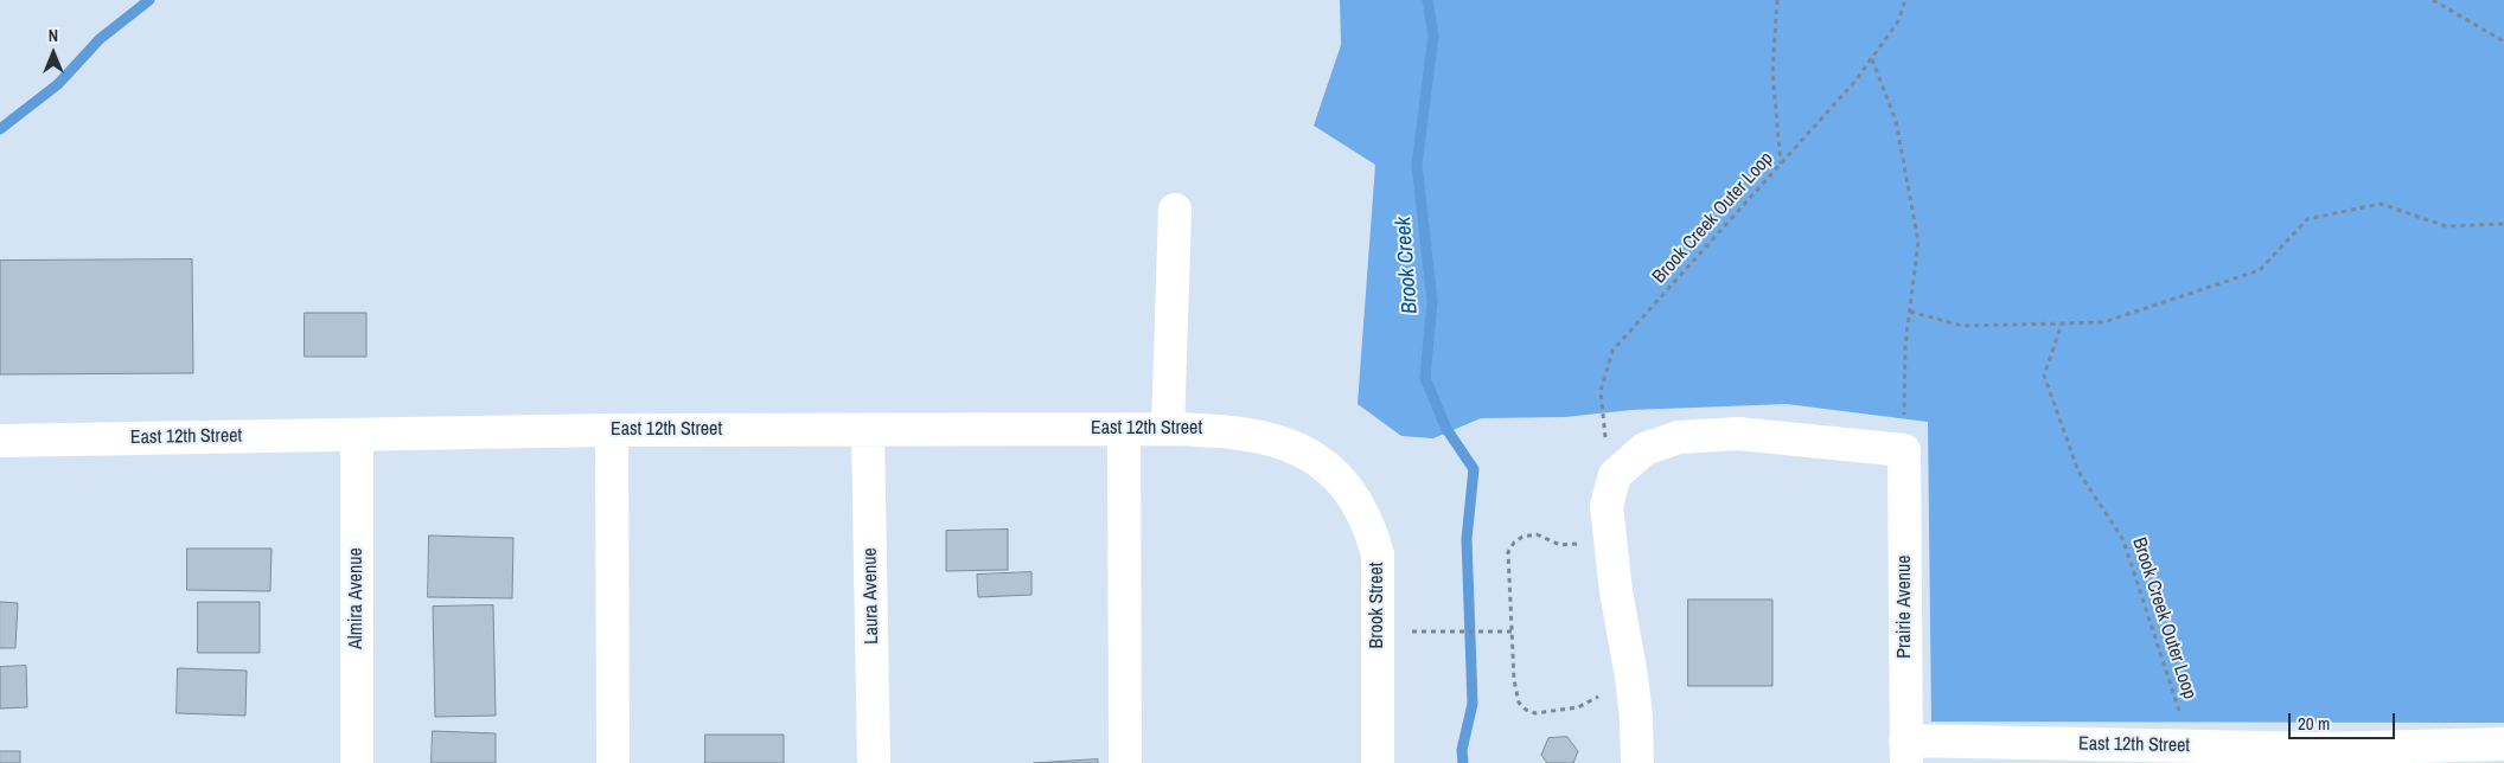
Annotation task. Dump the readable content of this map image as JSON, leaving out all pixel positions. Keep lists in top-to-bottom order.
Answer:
{
  "streets": {
    "street": [
      "East 12th Street",
      "Laura Avenue",
      "Almira Avenue",
      "Brook Street",
      "Prairie Avenue"
    ],
    "path": ["Brook Creek Outer Loop"]
  },
  "crossings": [
    ["Brook Creek Outer Loop", "East 12th Street"],
    ["East 12th Street", "Laura Avenue"],
    ["East 12th Street", "Almira Avenue"],
    ["East 12th Street", "Brook Street"],
    ["East 12th Street", "Prairie Avenue"]
  ],
  "water": ["Brook Creek"],
  "scale_bar": "20 m",
  "north": "top"
}
